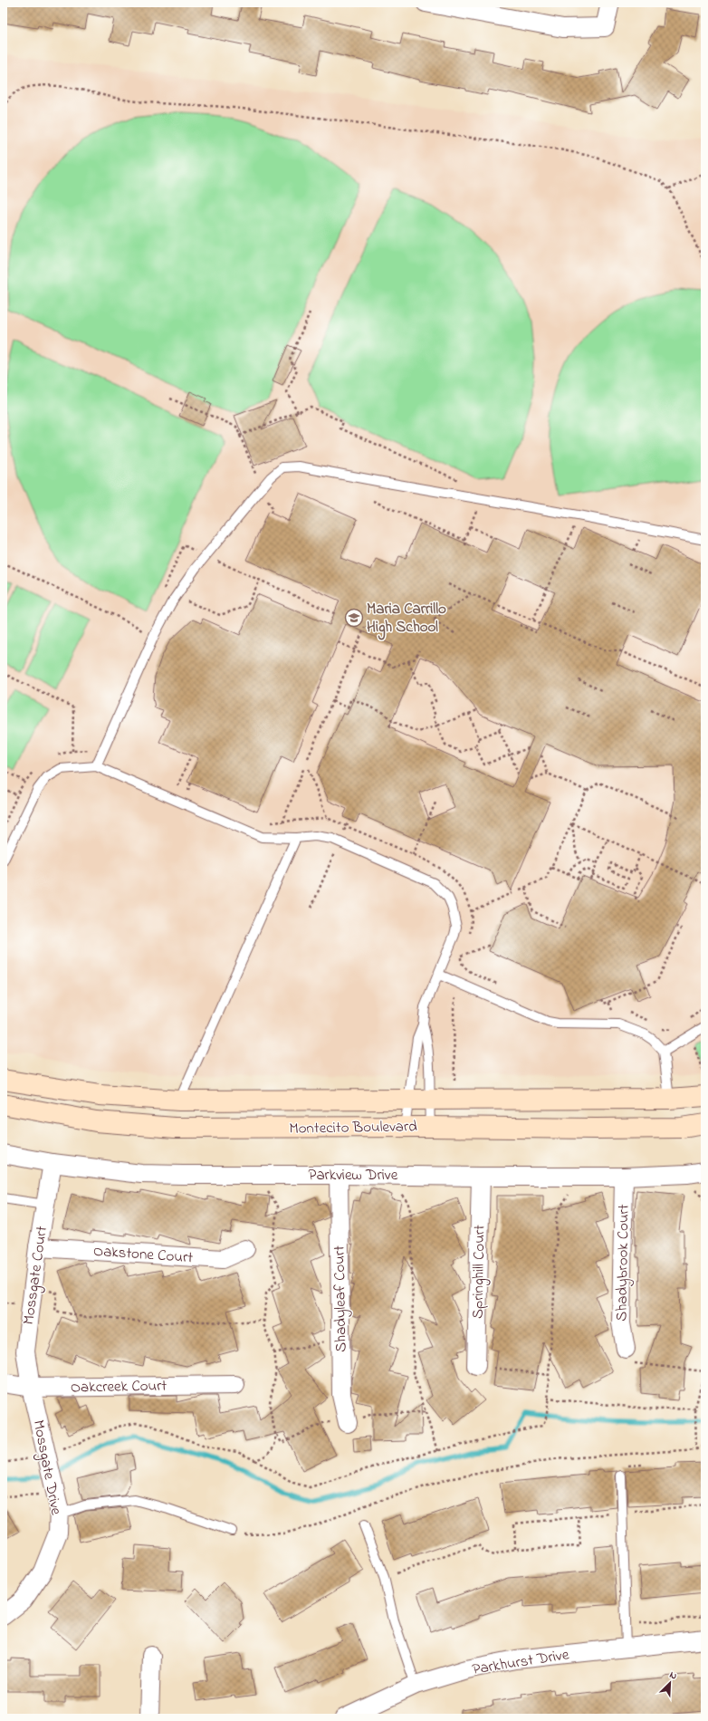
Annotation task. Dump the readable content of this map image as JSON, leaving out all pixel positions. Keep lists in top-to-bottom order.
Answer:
{
  "streets": {
    "main road": ["Montecito Boulevard"],
    "street": [
      "Parkview Drive",
      "Oakstone Court",
      "Shadybrook Court",
      "Springhill Court",
      "Mossgate Court",
      "Shadyleaf Court",
      "Oakcreek Court",
      "Mossgate Drive",
      "Parkhurst Drive"
    ]
  },
  "crossings": [
    ["Parkview Drive", "Shadybrook Court"],
    ["Parkview Drive", "Springhill Court"],
    ["Parkview Drive", "Mossgate Court"],
    ["Parkview Drive", "Shadyleaf Court"],
    ["Oakstone Court", "Mossgate Court"],
    ["Mossgate Court", "Oakcreek Court"],
    ["Mossgate Court", "Mossgate Drive"],
    ["Oakcreek Court", "Mossgate Drive"]
  ],
  "places": {
    "school or university": ["Maria Carrillo High School"]
  },
  "north": "top right"
}
